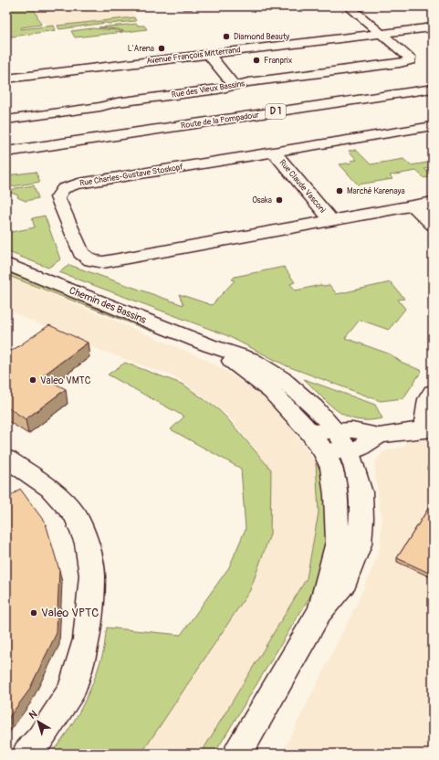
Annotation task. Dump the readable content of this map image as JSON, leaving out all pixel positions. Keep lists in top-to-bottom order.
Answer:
{
  "streets": {
    "street": [
      "Avenue François Mitterrand",
      "Rue des Vieux Bassins",
      "D 1",
      "Route de la Pompadour",
      "Rue Charles-Gustave Stoskopf",
      "Rue Claude Vasconi",
      "Chemin des Bassins"
    ]
  },
  "crossings": [
    ["Avenue François Mitterrand", "Rue des Vieux Bassins"],
    ["Rue Charles-Gustave Stoskopf", "Rue Claude Vasconi"]
  ],
  "places": [
    "Diamond Beauty",
    "L'Arena",
    "Franprix",
    "Marché Karenaya",
    "Osaka",
    "Valeo VMTC",
    "Valeo VPTC"
  ],
  "north": "top left"
}
